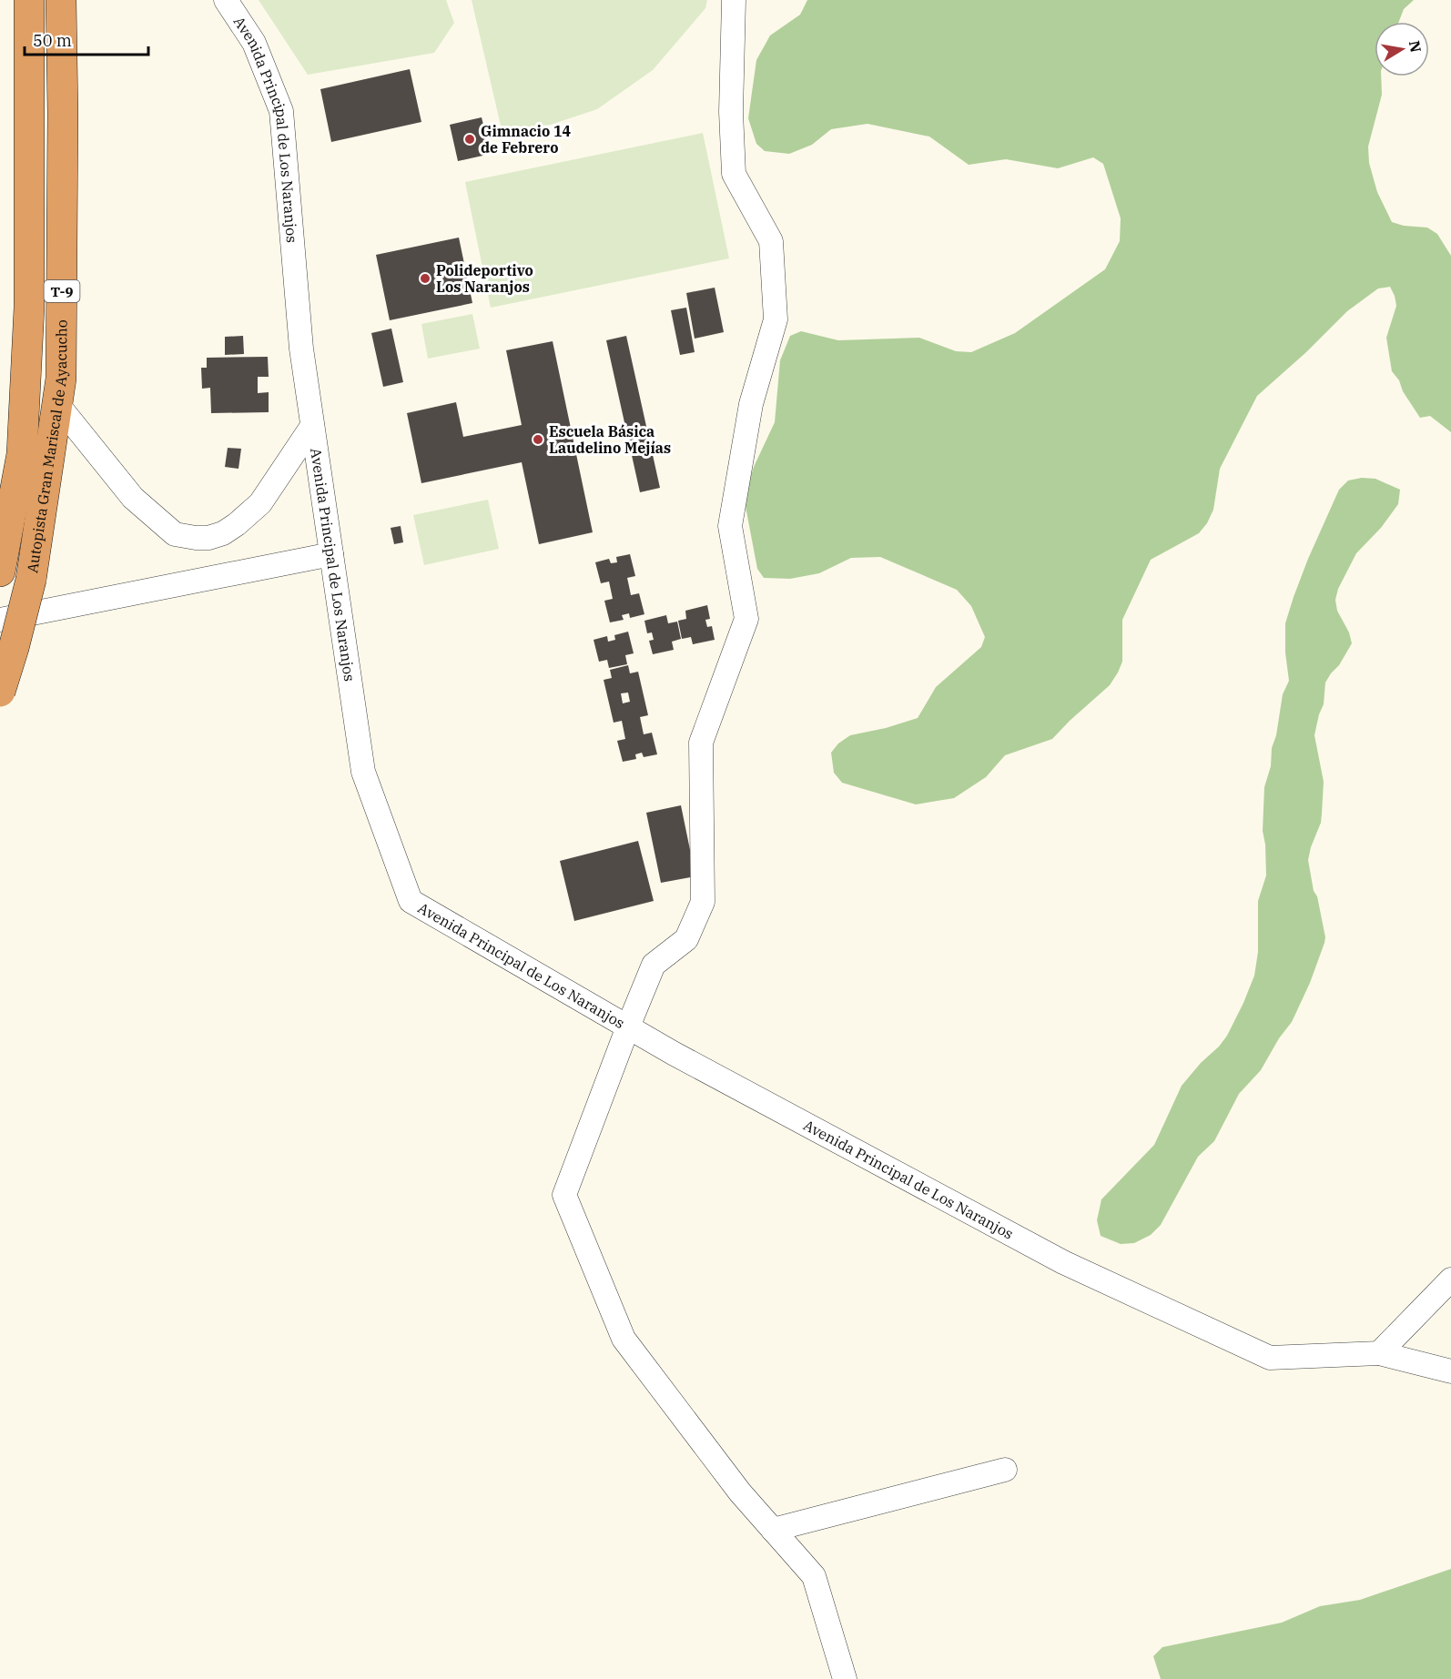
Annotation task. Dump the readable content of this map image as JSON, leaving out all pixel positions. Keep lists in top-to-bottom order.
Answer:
{
  "streets": {
    "highway": ["T-9", "Autopista Gran Mariscal de Ayacucho"],
    "street": ["Avenida Principal de Los Naranjos"]
  },
  "places": ["Gimnacio 14 de Febrero", "Polideportivo Los Naranjos", "Escuela Básica Laudelino Mejías"],
  "scale_bar": "50 m",
  "north": "right"
}
